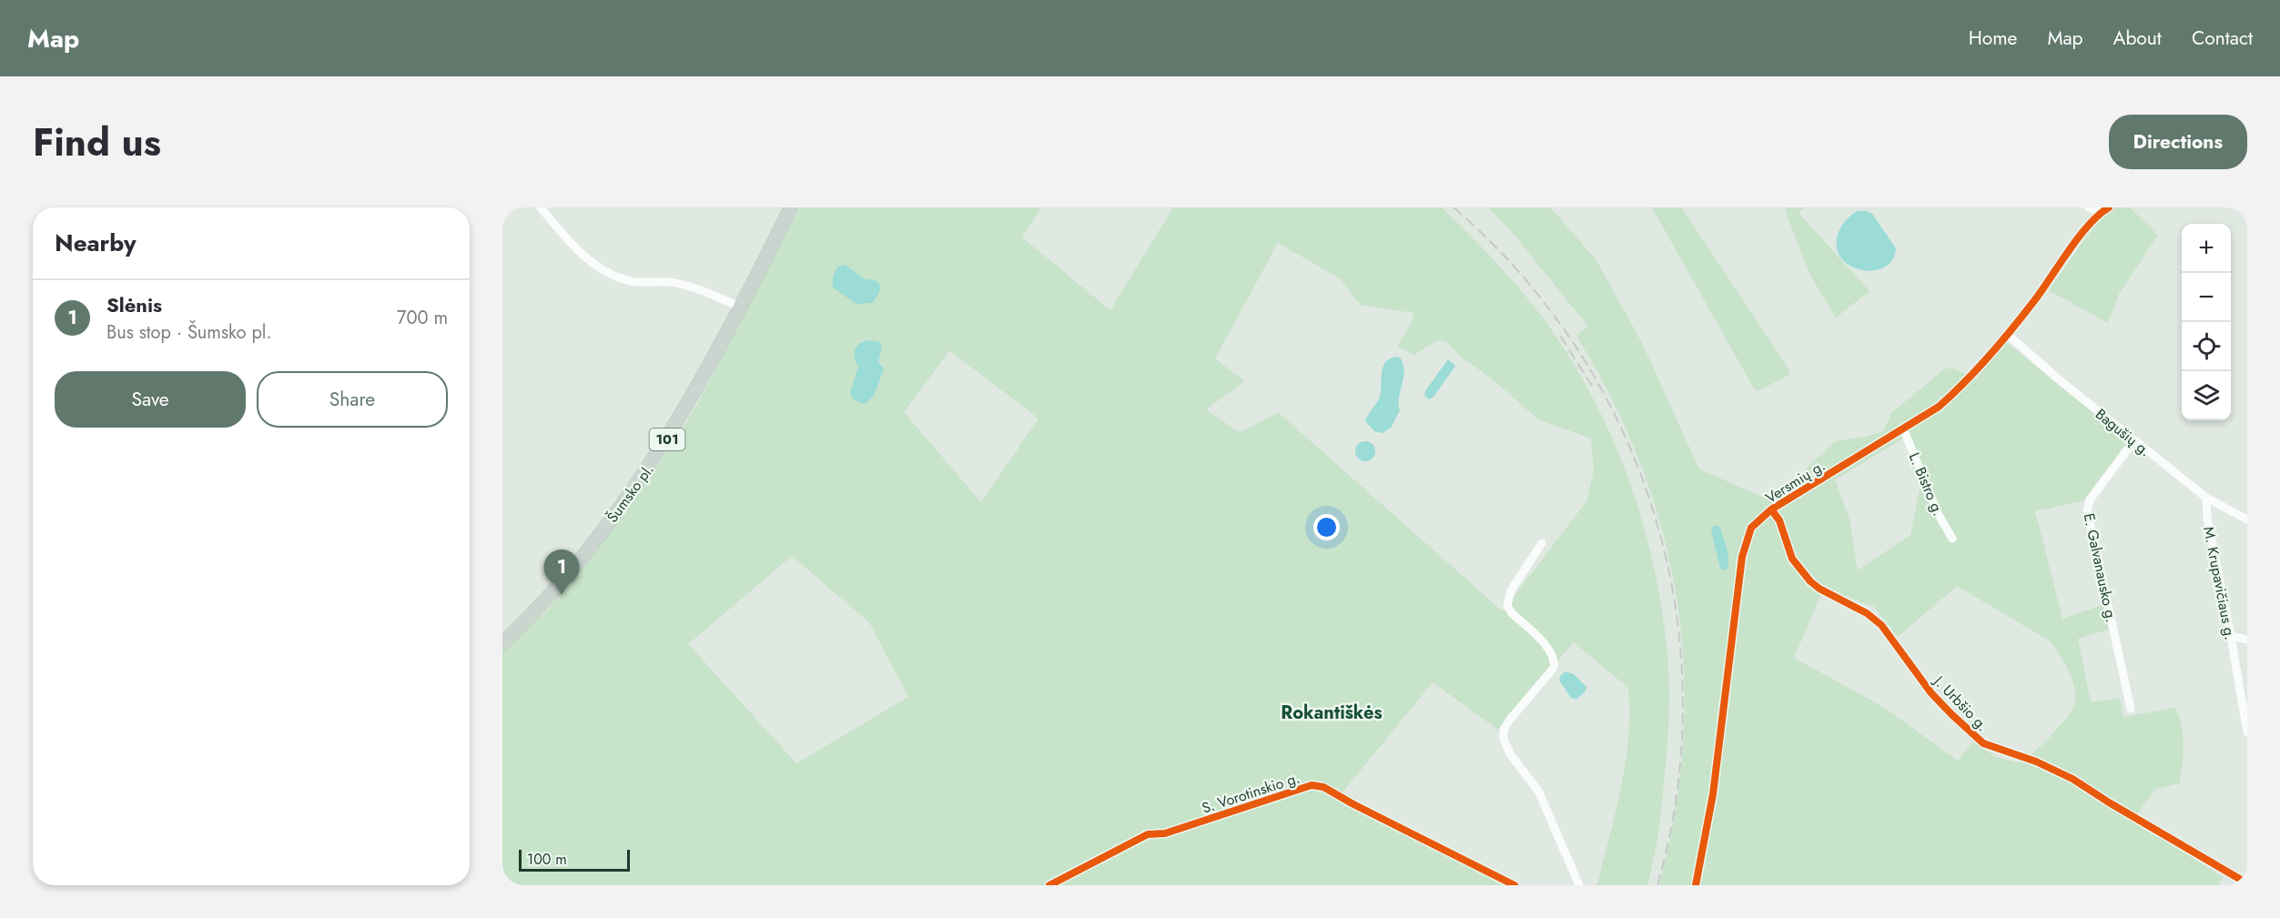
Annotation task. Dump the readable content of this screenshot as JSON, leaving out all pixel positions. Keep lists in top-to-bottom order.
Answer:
{
  "streets": {
    "main road": ["101", "Šumsko pl."],
    "street": [
      "Bagušių g.",
      "Versmių g.",
      "L. Bistro g.",
      "E. Galvanausko g.",
      "M. Krupavičiaus g.",
      "J. Urbšio g.",
      "S. Vorotinskio g."
    ]
  },
  "crossings": [
    ["Bagušių g.", "Versmių g."],
    ["Bagušių g.", "E. Galvanausko g."],
    ["Bagušių g.", "M. Krupavičiaus g."],
    ["Versmių g.", "L. Bistro g."],
    ["Versmių g.", "J. Urbšio g."]
  ],
  "districts": ["Rokantiškės"],
  "scale_bar": "100 m",
  "page": {
    "header": "Map",
    "nav": [
      "Home",
      "Map",
      "About",
      "Contact"
    ],
    "title": "Find us",
    "buttons": [
      "Directions",
      ["Save", "Share"]
    ],
    "heading": "Nearby",
    "map_buttons": ["+", "−"],
    "list": [
      {
        "mark": "1",
        "name": "Slėnis",
        "note": "Bus stop · Šumsko pl.",
        "value": "700 m"
      }
    ],
    "pins": "1",
    "scale": "100 m"
  }
}
